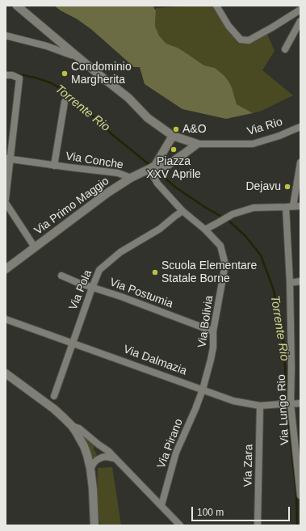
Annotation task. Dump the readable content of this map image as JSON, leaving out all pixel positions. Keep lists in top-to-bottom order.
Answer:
{
  "streets": {
    "street": [
      "Via Rio",
      "Via Conche",
      "Via Primo Maggio",
      "Via Pola",
      "Via Postumia",
      "Via Bolivia",
      "Via Dalmazia",
      "Via Lungo Rio",
      "Via Pirano",
      "Via Zara"
    ]
  },
  "crossings": [
    ["Via Rio", "Via Primo Maggio"],
    ["Via Conche", "Via Primo Maggio"],
    ["Via Primo Maggio", "Via Bolivia"],
    ["Via Pola", "Via Postumia"],
    ["Via Pola", "Via Bolivia"],
    ["Via Pola", "Via Dalmazia"],
    ["Via Postumia", "Via Bolivia"],
    ["Via Bolivia", "Via Dalmazia"],
    ["Via Bolivia", "Via Pirano"],
    ["Via Dalmazia", "Via Lungo Rio"],
    ["Via Dalmazia", "Via Pirano"],
    ["Via Dalmazia", "Via Zara"]
  ],
  "water": ["Torrente Rio"],
  "places": [
    "Condominio Margherita",
    "A&O",
    "Piazza XXV Aprile",
    "Dejavu",
    "Scuola Elementare Statale Borne"
  ],
  "scale_bar": "100 m"
}
